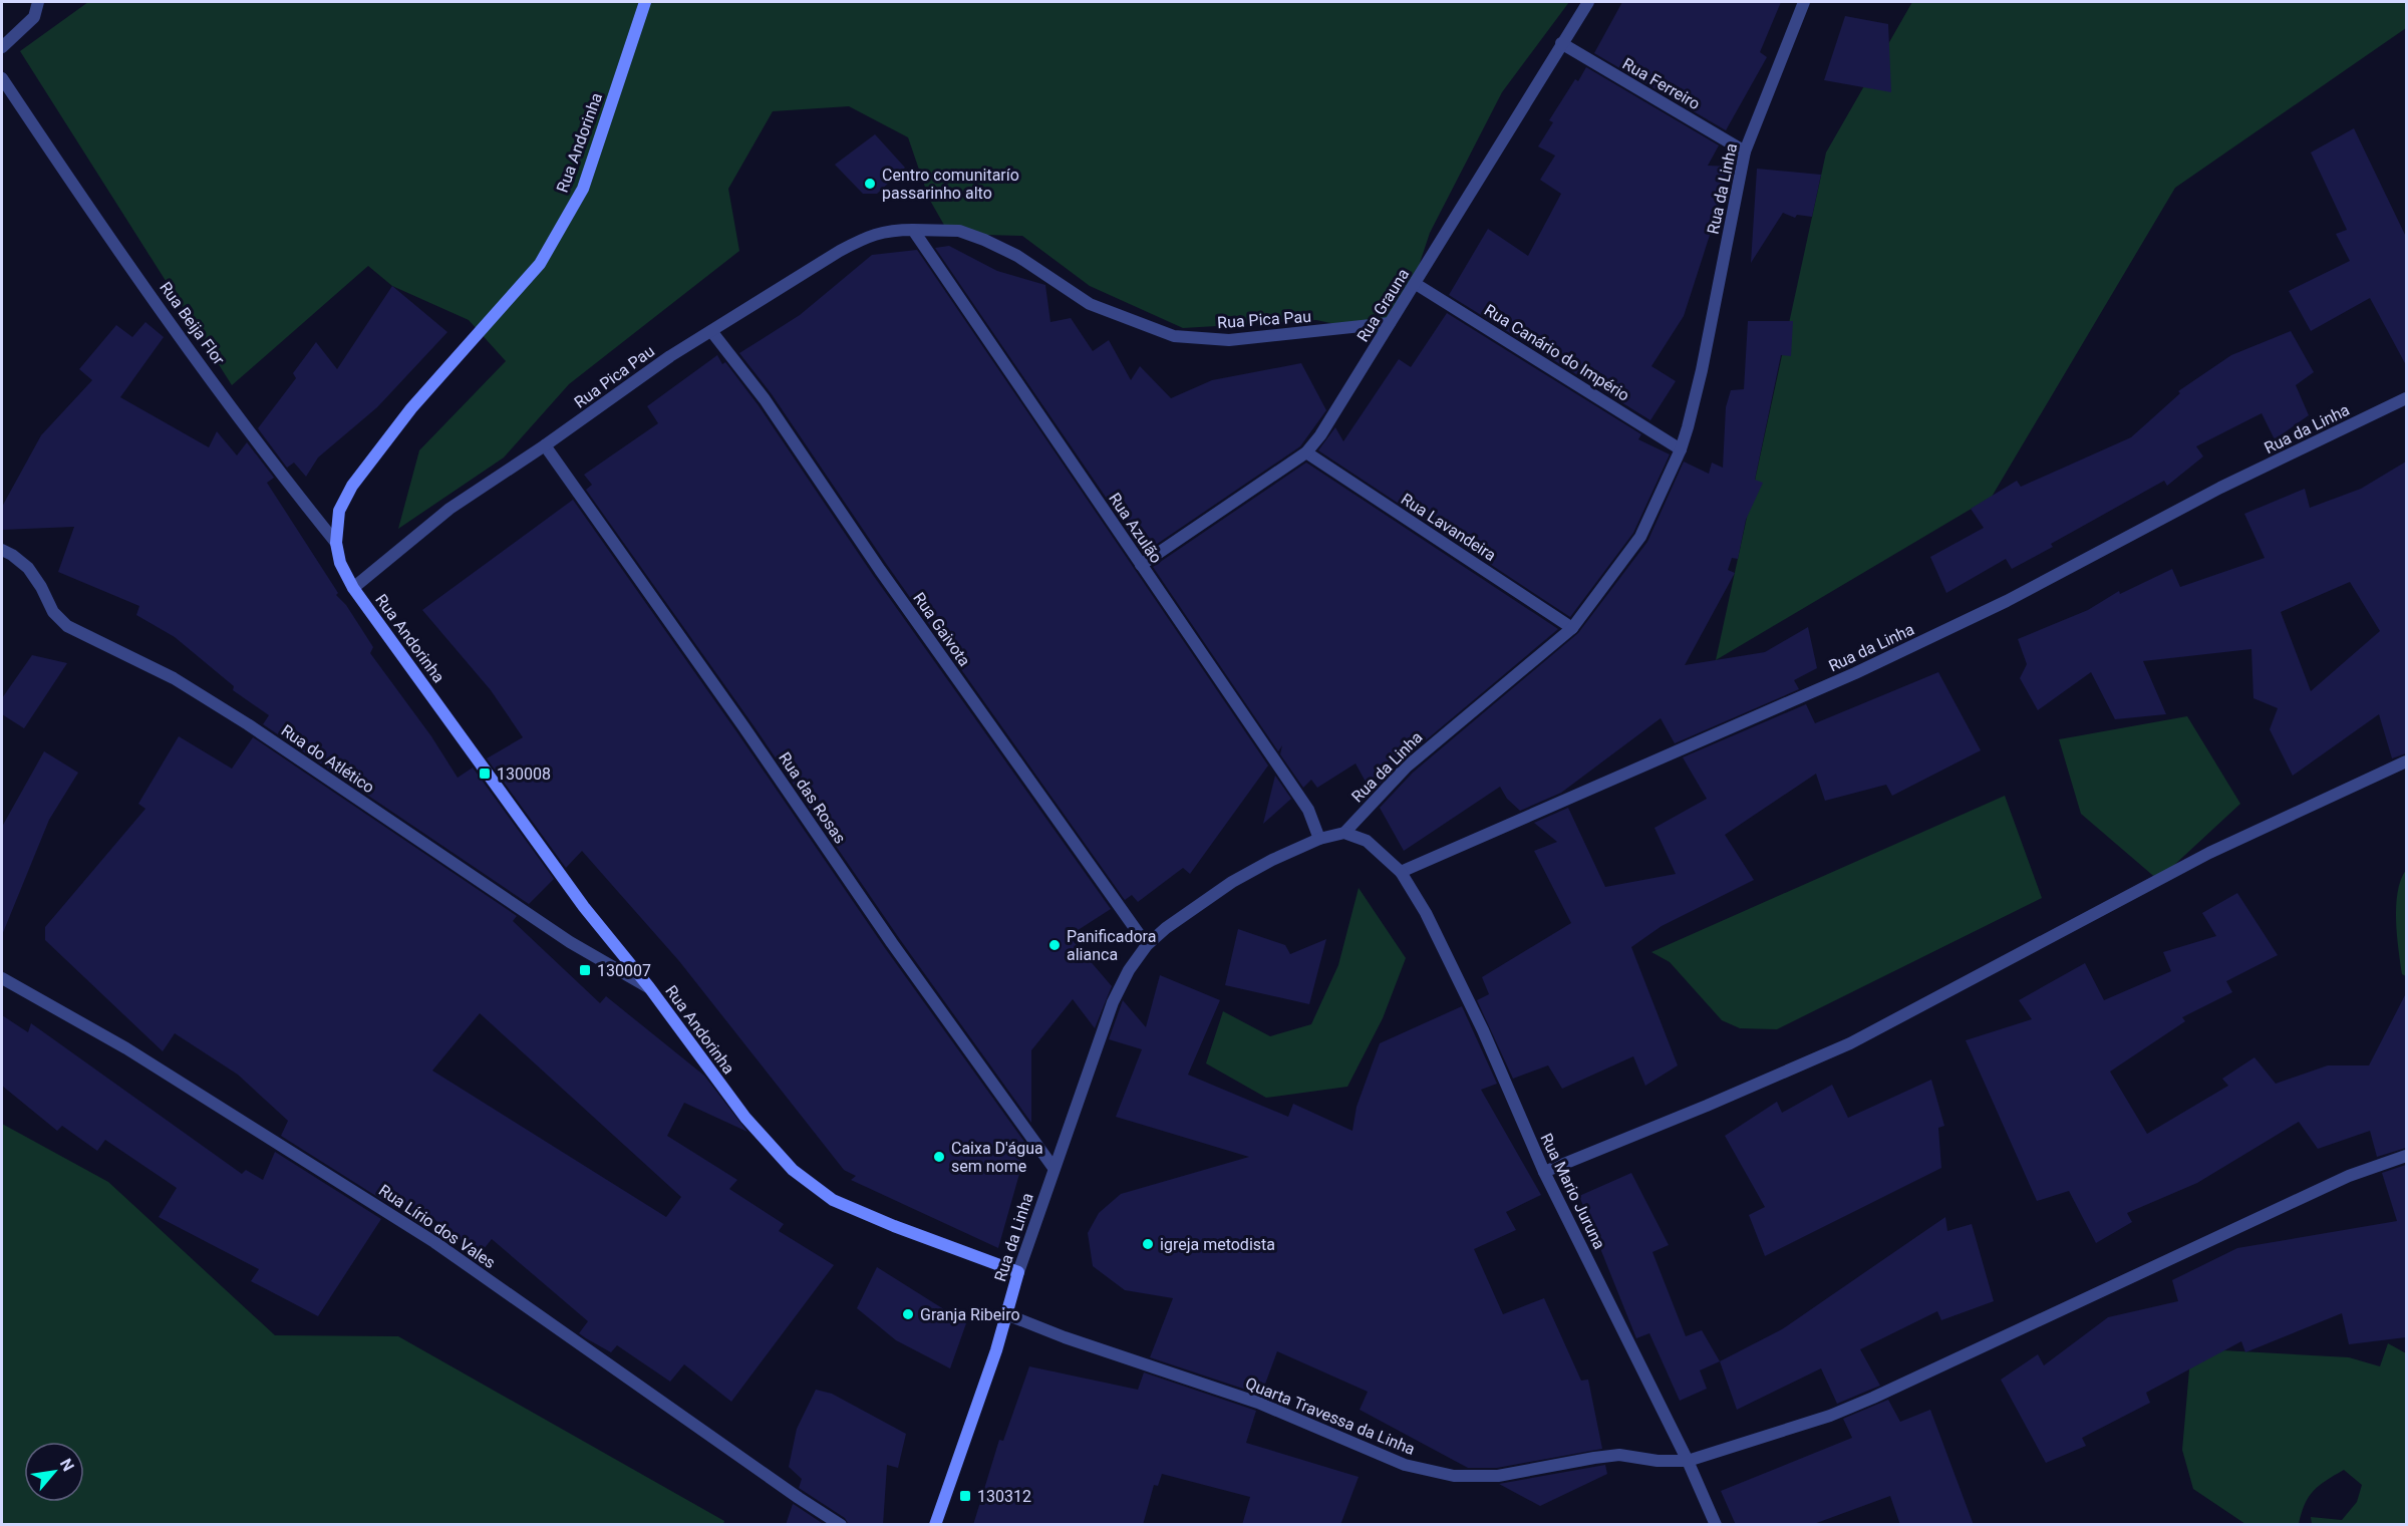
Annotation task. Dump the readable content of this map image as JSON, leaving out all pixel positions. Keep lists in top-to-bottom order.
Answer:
{
  "streets": {
    "street": [
      "Rua Ferreiro",
      "Rua Andorinha",
      "Rua da Linha",
      "Rua Grauna",
      "Rua Pica Pau",
      "Rua Beija Flor",
      "Rua Canário do Império",
      "Rua Lavandeira",
      "Rua Azulão",
      "Rua Gaivota",
      "Rua do Atlético",
      "Rua das Rosas",
      "Rua Mario Juruna",
      "Rua Lírio dos Vales",
      "Quarta Travessa da Linha"
    ]
  },
  "crossings": [
    ["Rua Ferreiro", "Rua da Linha"],
    ["Rua Ferreiro", "Rua Grauna"],
    ["Rua Andorinha", "Rua da Linha"],
    ["Rua Andorinha", "Rua Pica Pau"],
    ["Rua Andorinha", "Rua Beija Flor"],
    ["Rua Andorinha", "Rua do Atlético"],
    ["Rua da Linha", "Rua Canário do Império"],
    ["Rua da Linha", "Rua Lavandeira"],
    ["Rua da Linha", "Rua Azulão"],
    ["Rua da Linha", "Rua Gaivota"],
    ["Rua da Linha", "Rua das Rosas"],
    ["Rua da Linha", "Rua Mario Juruna"],
    ["Rua da Linha", "Quarta Travessa da Linha"],
    ["Rua Grauna", "Rua Pica Pau"],
    ["Rua Grauna", "Rua Canário do Império"],
    ["Rua Grauna", "Rua Lavandeira"],
    ["Rua Grauna", "Rua Azulão"],
    ["Rua Pica Pau", "Rua Beija Flor"],
    ["Rua Pica Pau", "Rua Azulão"],
    ["Rua Pica Pau", "Rua Gaivota"],
    ["Rua Pica Pau", "Rua das Rosas"],
    ["Rua Mario Juruna", "Quarta Travessa da Linha"]
  ],
  "places": {
    "other": [
      "Centro comunitarío passarinho alto",
      "Panificadora alianca",
      "Caixa D'água sem nome",
      "igreja metodista",
      "Granja Ribeiro"
    ],
    "transit": ["130008", "130007", "130312"]
  },
  "north": "top right"
}
